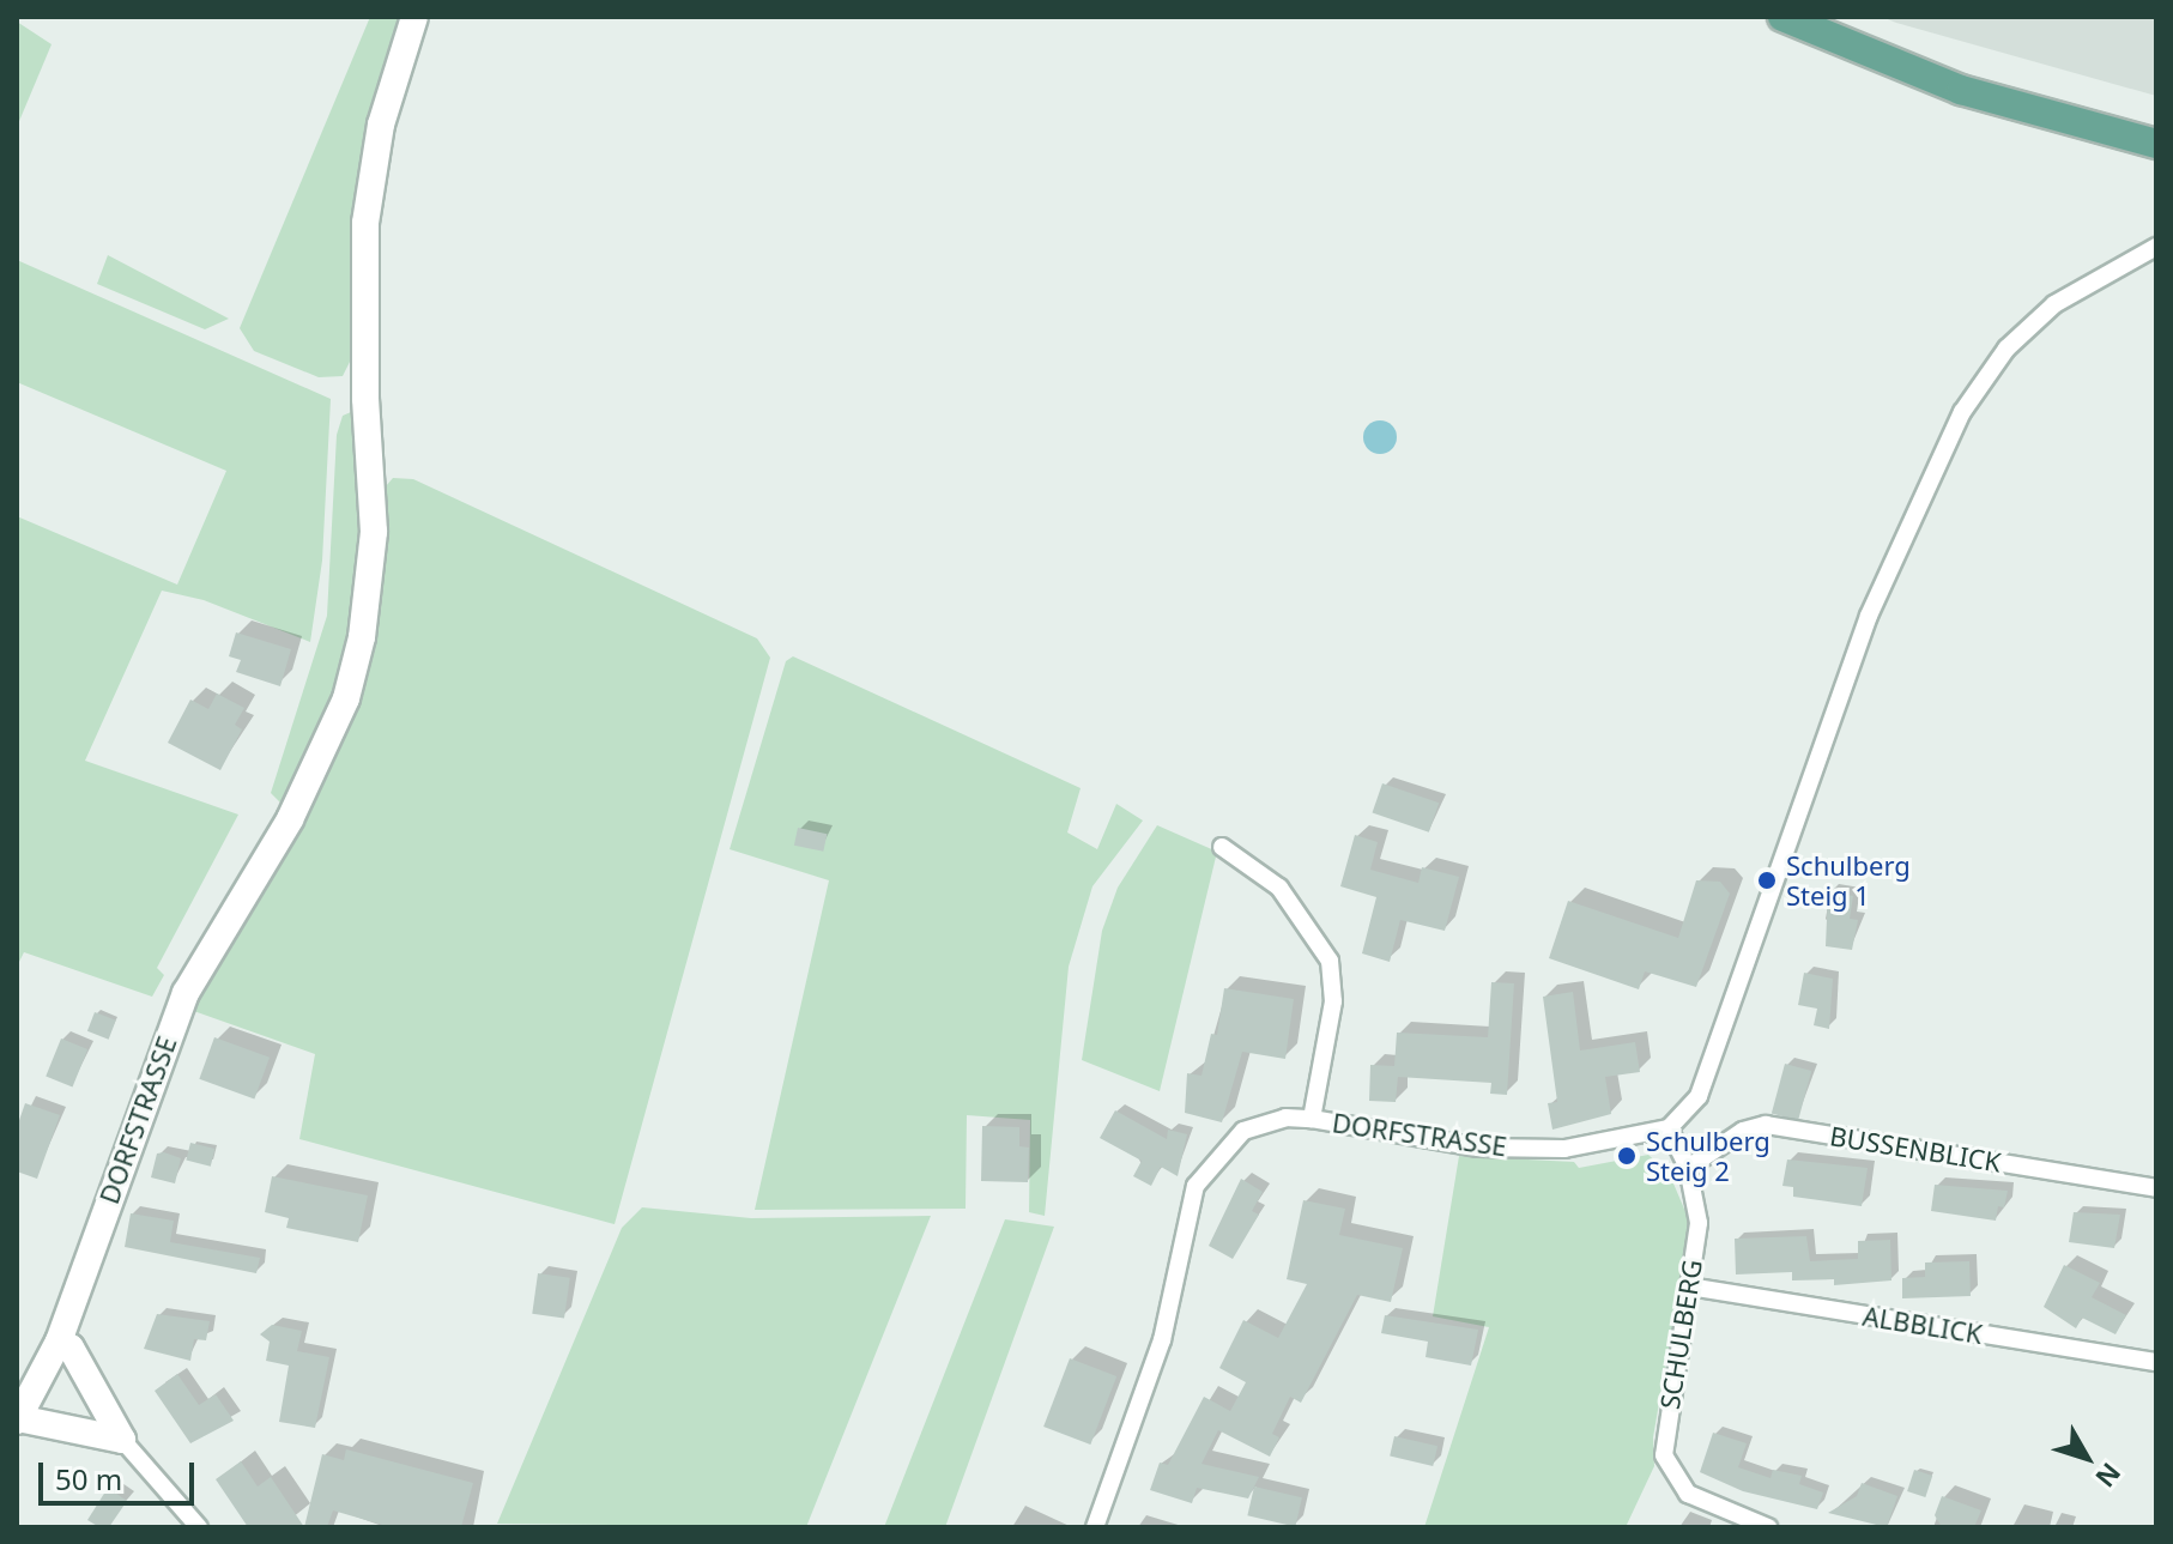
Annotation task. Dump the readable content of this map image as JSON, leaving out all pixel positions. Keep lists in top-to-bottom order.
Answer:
{
  "streets": {
    "street": [
      "DORFSTRASSE",
      "BUSSENBLICK",
      "ALBBLICK",
      "SCHULBERG"
    ]
  },
  "crossings": [
    ["DORFSTRASSE", "SCHULBERG"],
    ["BUSSENBLICK", "SCHULBERG"],
    ["ALBBLICK", "SCHULBERG"]
  ],
  "places": ["Schulberg Steig 1", "Schulberg Steig 2"],
  "scale_bar": "50 m",
  "north": "bottom right"
}
